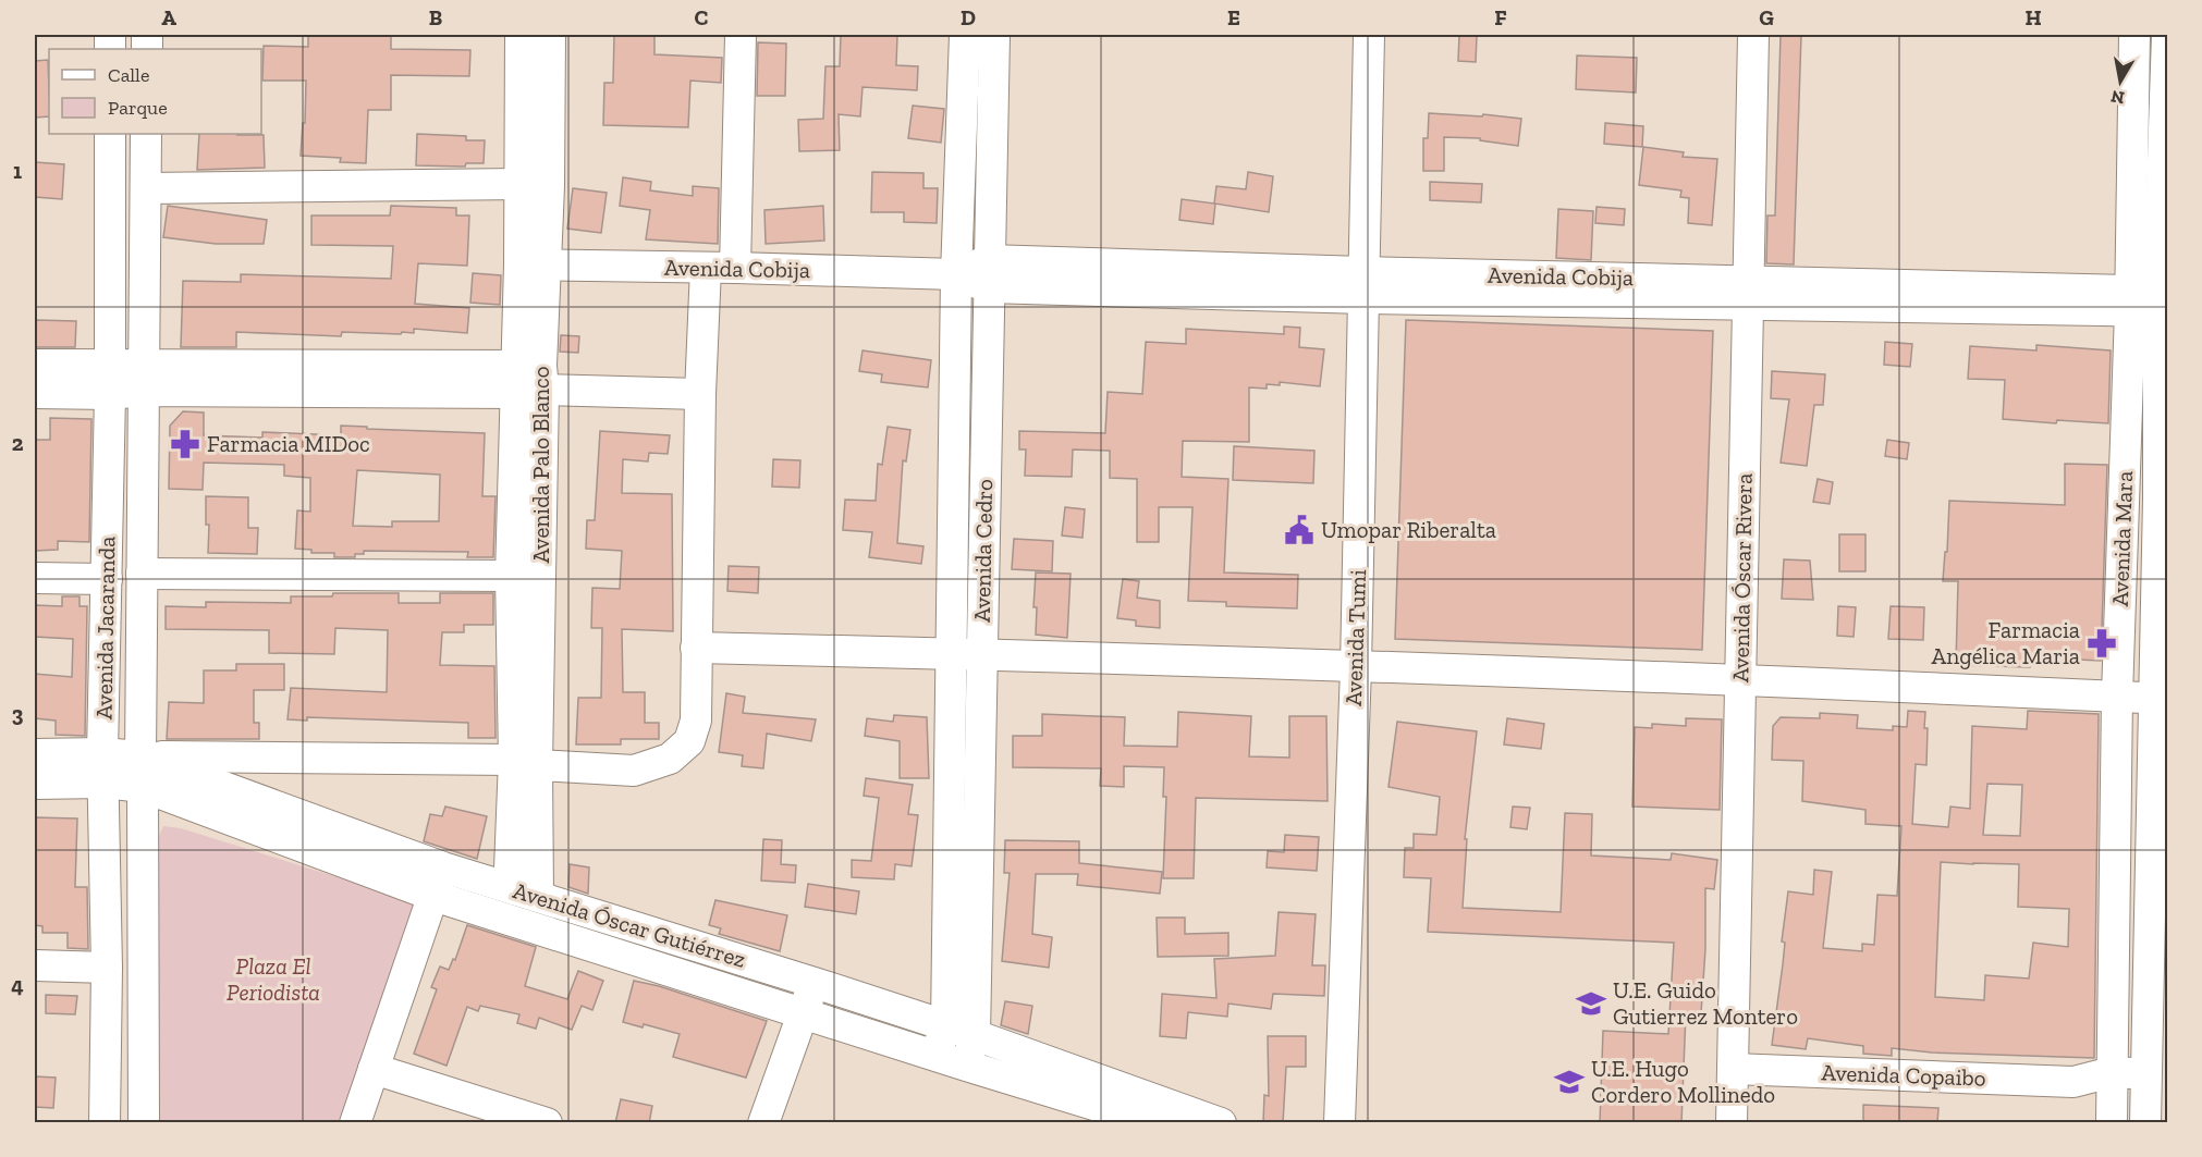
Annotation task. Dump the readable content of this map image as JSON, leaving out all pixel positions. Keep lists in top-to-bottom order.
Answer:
{
  "streets": {
    "street": [
      "Avenida Cobija",
      "Avenida Palo Blanco",
      "Avenida Mara",
      "Avenida Cedro",
      "Avenida Óscar Rivera",
      "Avenida Jacaranda",
      "Avenida Tumi",
      "Avenida Óscar Gutiérrez",
      "Avenida Copaibo"
    ]
  },
  "crossings": [
    ["Avenida Cobija", "Avenida Palo Blanco"],
    ["Avenida Cobija", "Avenida Mara"],
    ["Avenida Cobija", "Avenida Cedro"],
    ["Avenida Cobija", "Avenida Óscar Rivera"],
    ["Avenida Cobija", "Avenida Tumi"],
    ["Avenida Palo Blanco", "Avenida Óscar Gutiérrez"],
    ["Avenida Mara", "Avenida Copaibo"],
    ["Avenida Cedro", "Avenida Óscar Gutiérrez"],
    ["Avenida Óscar Rivera", "Avenida Copaibo"],
    ["Avenida Jacaranda", "Avenida Óscar Gutiérrez"]
  ],
  "parks": ["Plaza El Periodista"],
  "places": {
    "pharmacy": ["Farmacia MIDoc", "Farmacia Angélica Maria"],
    "public building": ["Umopar Riberalta"],
    "school or university": ["U.E. Guido Gutierrez Montero", "U.E. Hugo Cordero Mollinedo"]
  },
  "legend": ["Calle", "Parque"],
  "north": "bottom",
  "grid": {
    "columns": [
      "A",
      "B",
      "C",
      "D",
      "E",
      "F",
      "G",
      "H"
    ],
    "rows": [
      "1",
      "2",
      "3",
      "4"
    ]
  }
}
